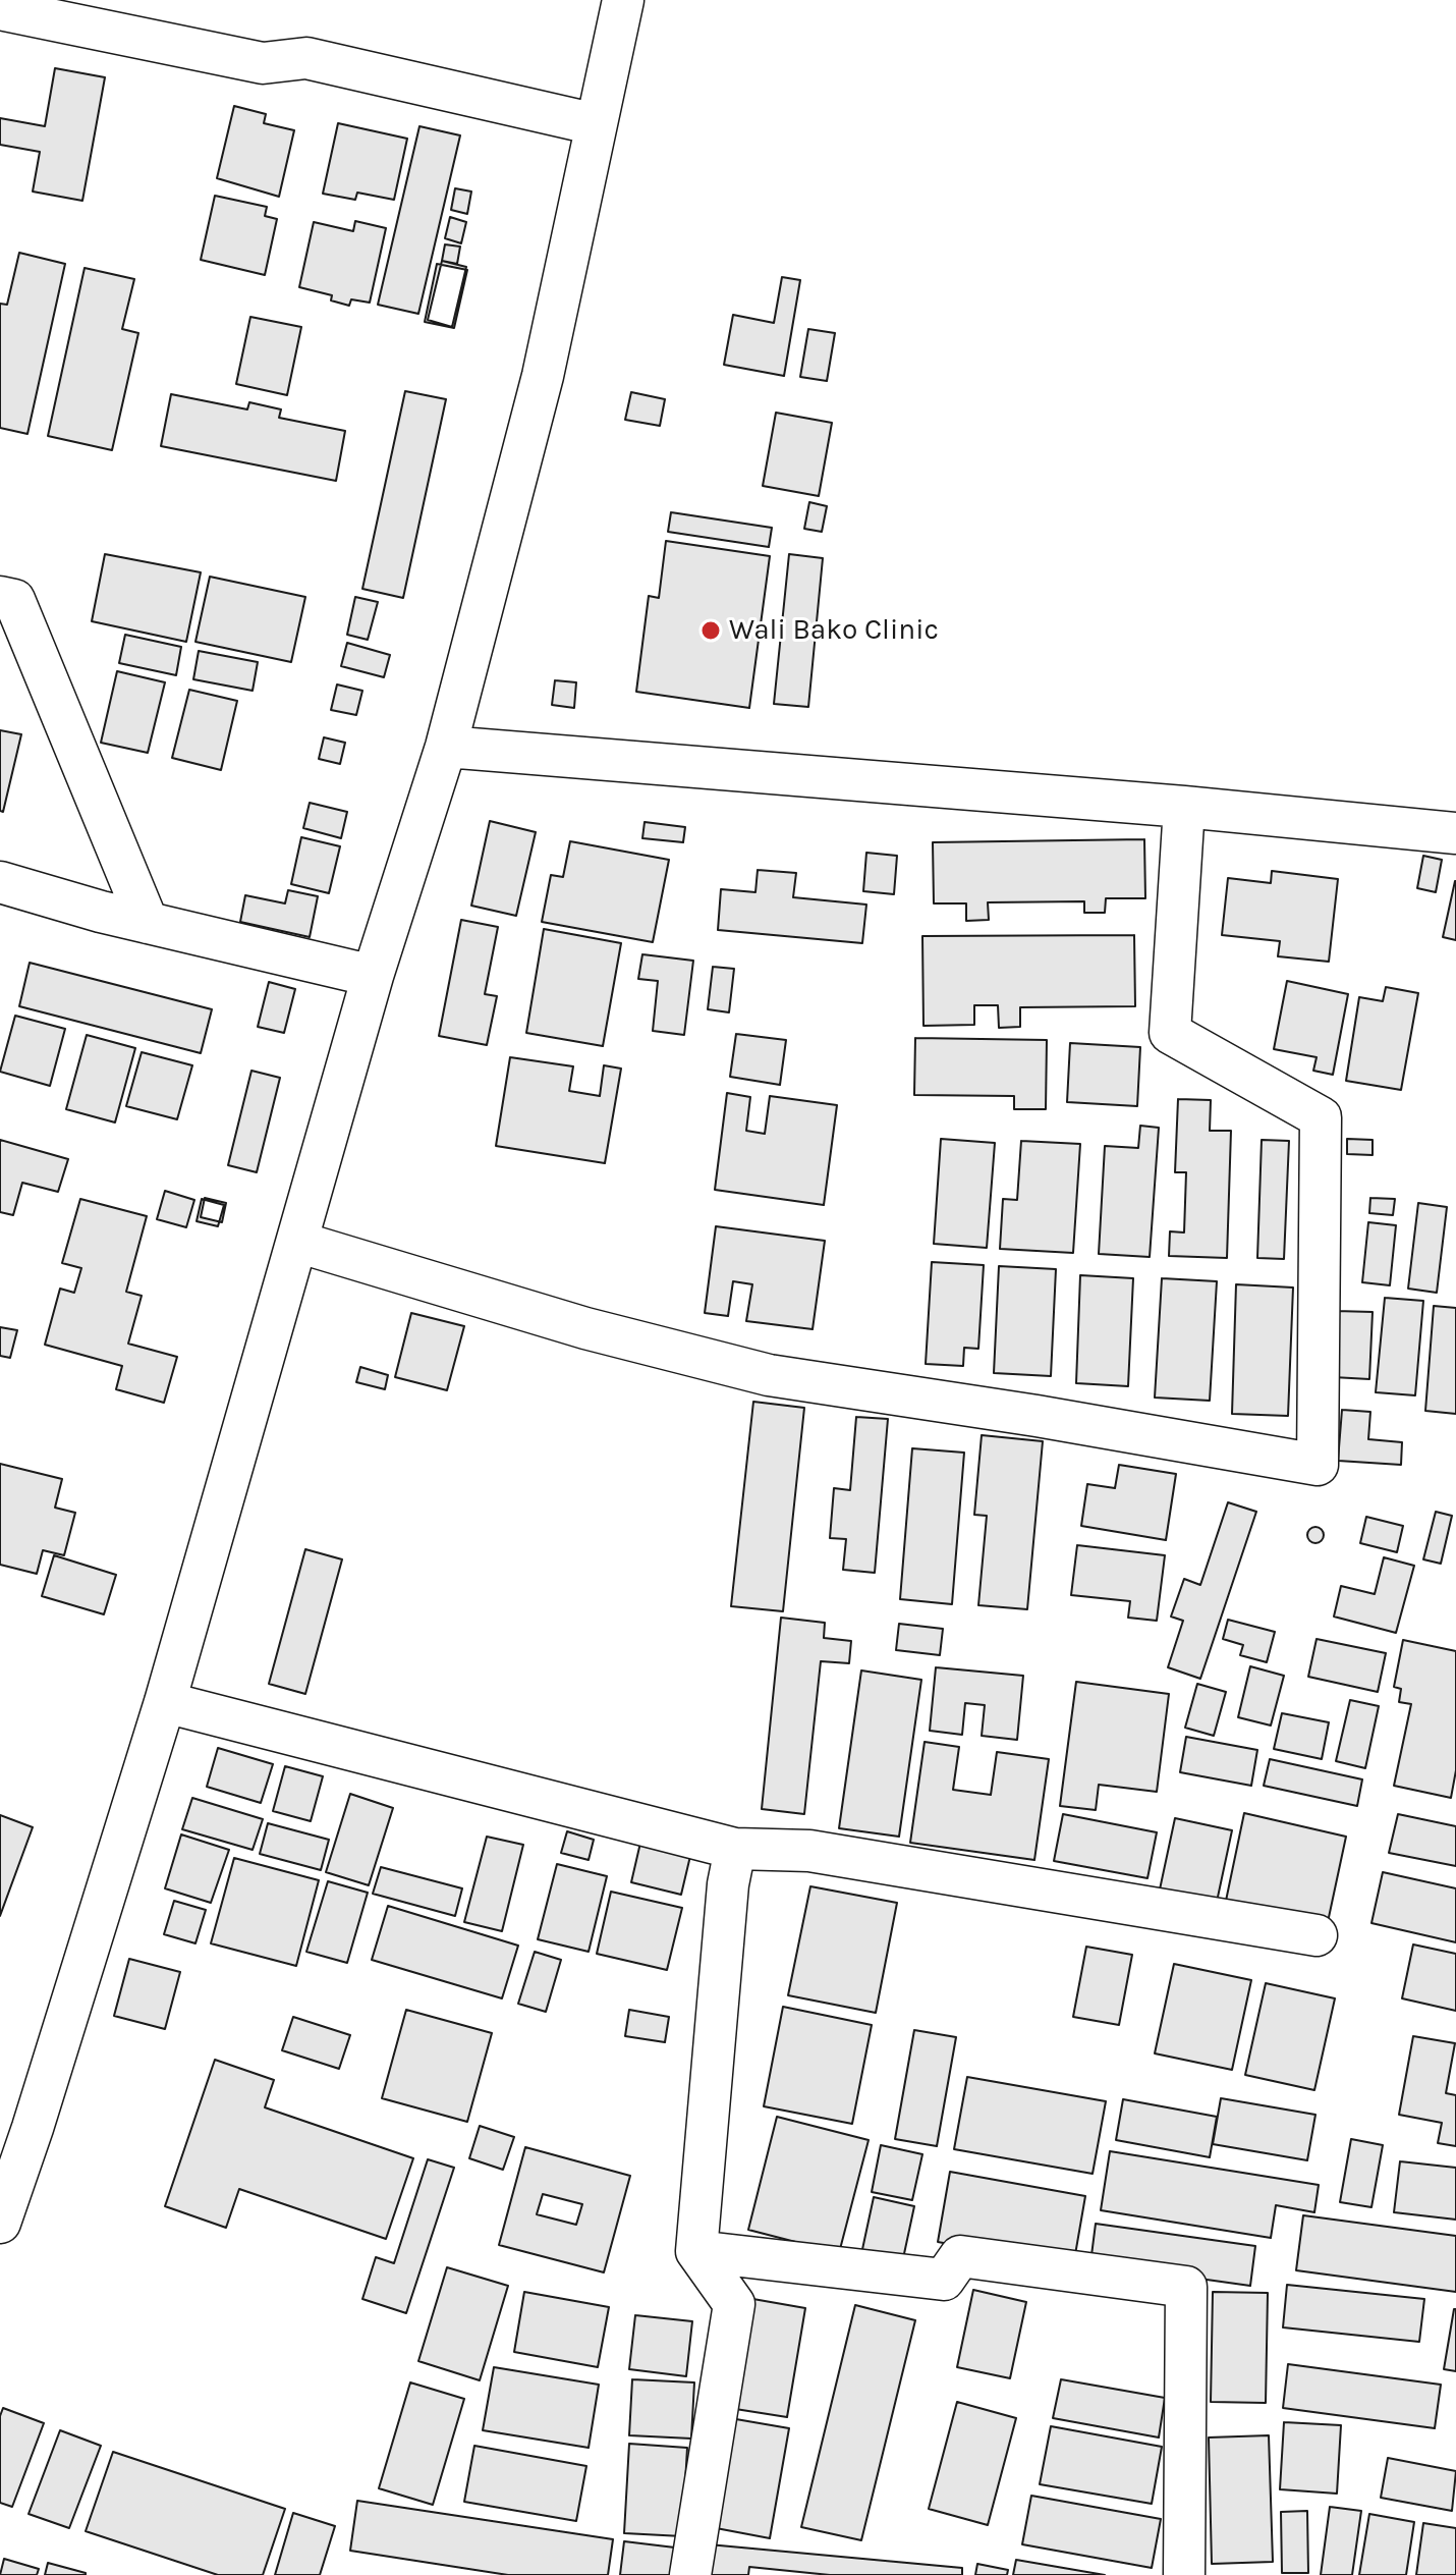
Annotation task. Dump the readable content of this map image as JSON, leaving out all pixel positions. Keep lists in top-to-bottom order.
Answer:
{
  "places": ["Wali Bako Clinic"]
}
